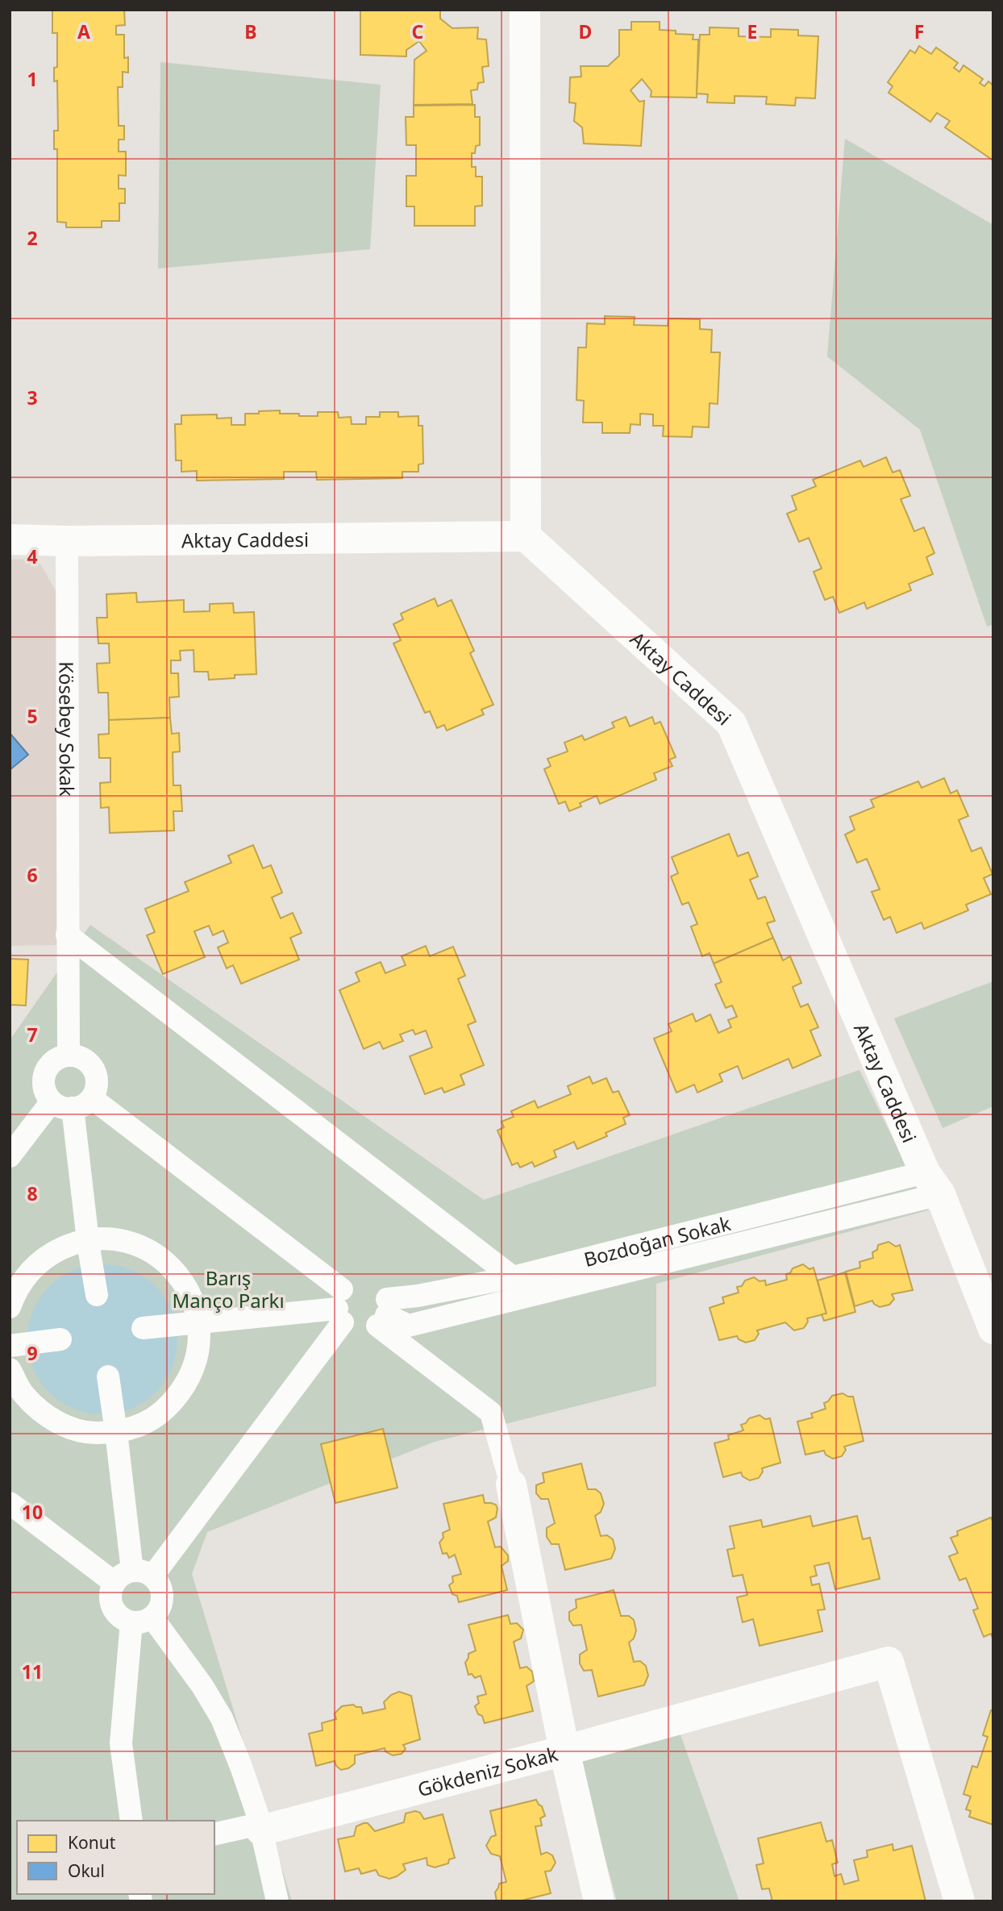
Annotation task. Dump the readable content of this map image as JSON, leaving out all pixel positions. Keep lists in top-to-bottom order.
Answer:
{
  "streets": {
    "street": [
      "Aktay Caddesi",
      "Kösebey Sokak",
      "Bozdoğan Sokak",
      "Gökdeniz Sokak"
    ]
  },
  "crossings": [
    ["Aktay Caddesi", "Kösebey Sokak"],
    ["Aktay Caddesi", "Bozdoğan Sokak"]
  ],
  "parks": ["Barış Manço Parkı"],
  "legend": ["Konut", "Okul"],
  "grid": {
    "columns": [
      "A",
      "B",
      "C",
      "D",
      "E",
      "F"
    ],
    "rows": [
      "1",
      "2",
      "3",
      "4",
      "5",
      "6",
      "7",
      "8",
      "9",
      "10",
      "11"
    ]
  }
}
